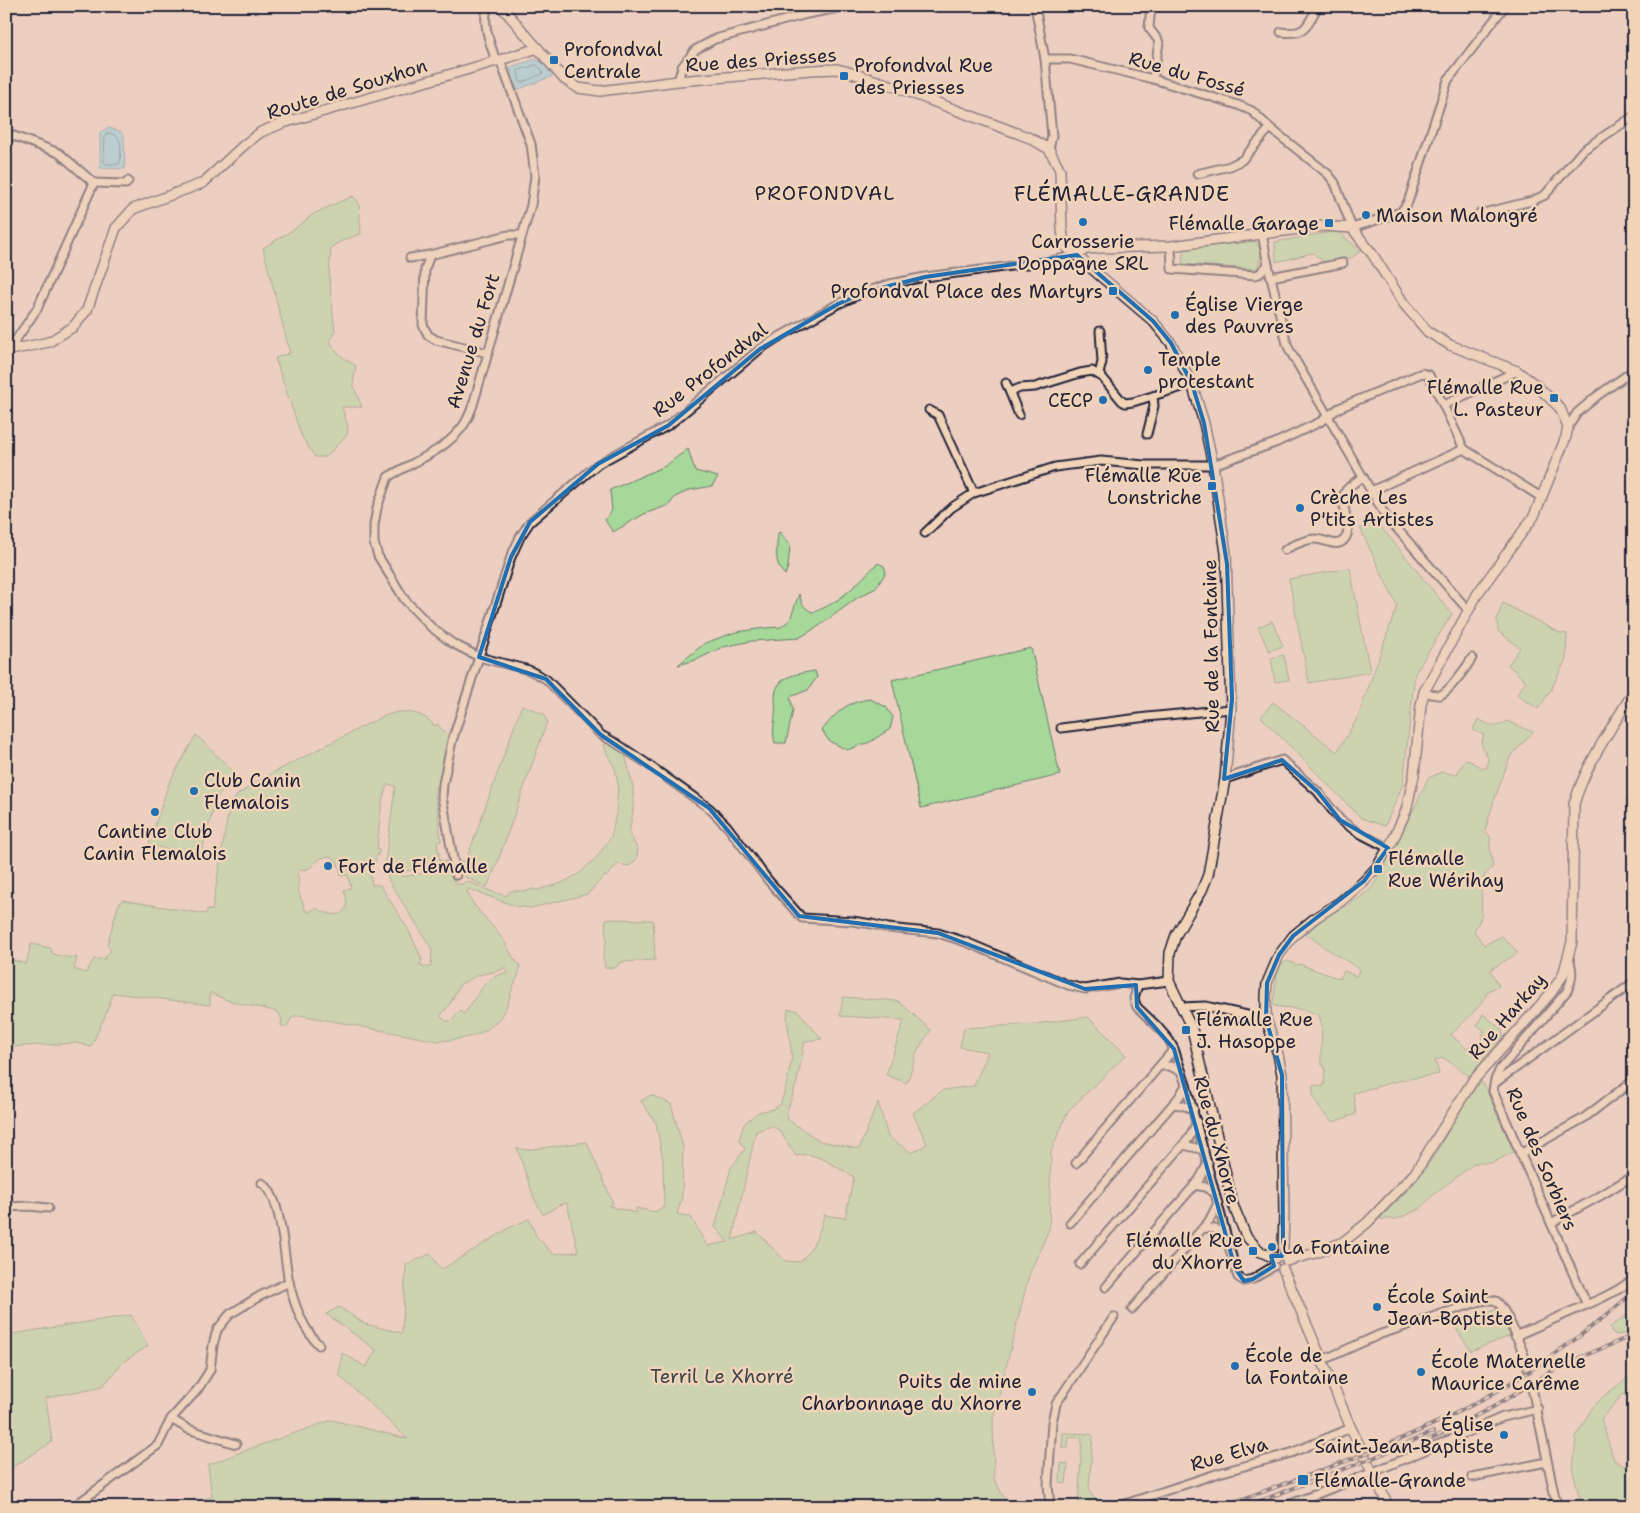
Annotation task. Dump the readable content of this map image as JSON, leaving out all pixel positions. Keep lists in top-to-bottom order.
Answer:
{
  "streets": {
    "street": [
      "Rue des Priesses",
      "Rue du Fossé",
      "Route de Souxhon",
      "Avenue du Fort",
      "Rue Profondval",
      "Rue de la Fontaine",
      "Rue Harkay",
      "Rue du Xhorre",
      "Rue des Sorbiers",
      "Rue Elva"
    ]
  },
  "crossings": [
    ["Rue des Priesses", "Route de Souxhon"],
    ["Route de Souxhon", "Avenue du Fort"],
    ["Avenue du Fort", "Rue Profondval"],
    ["Avenue du Fort", "Rue du Xhorre"],
    ["Rue Profondval", "Rue de la Fontaine"],
    ["Rue de la Fontaine", "Rue Harkay"],
    ["Rue de la Fontaine", "Rue du Xhorre"],
    ["Rue Harkay", "Rue du Xhorre"],
    ["Rue Harkay", "Rue des Sorbiers"]
  ],
  "districts": ["PROFONDVAL", "FLÉMALLE-GRANDE"],
  "parks": ["Terril Le Xhorré"],
  "places": {
    "transit": [
      "Profondval Centrale",
      "Profondval Rue des Priesses",
      "Flémalle Garage",
      "Profondval Place des Martyrs",
      "Flémalle Rue L. Pasteur",
      "Flémalle Rue Lonstriche",
      "Flémalle Rue Wérihay",
      "Flémalle Rue J. Hasoppe",
      "Flémalle Rue du Xhorre",
      "Flémalle-Grande"
    ],
    "other": [
      "Maison Malongré",
      "Carrosserie Doppagne SRL",
      "Église Vierge des Pauvres",
      "Temple protestant",
      "CECP",
      "Crèche Les P'tits Artistes",
      "Club Canin Flemalois",
      "Cantine Club Canin Flemalois",
      "Fort de Flémalle",
      "La Fontaine",
      "École Saint Jean-Baptiste",
      "École de la Fontaine",
      "École Maternelle Maurice Carême",
      "Puits de mine Charbonnage du Xhorre",
      "Église Saint-Jean-Baptiste"
    ]
  }
}
